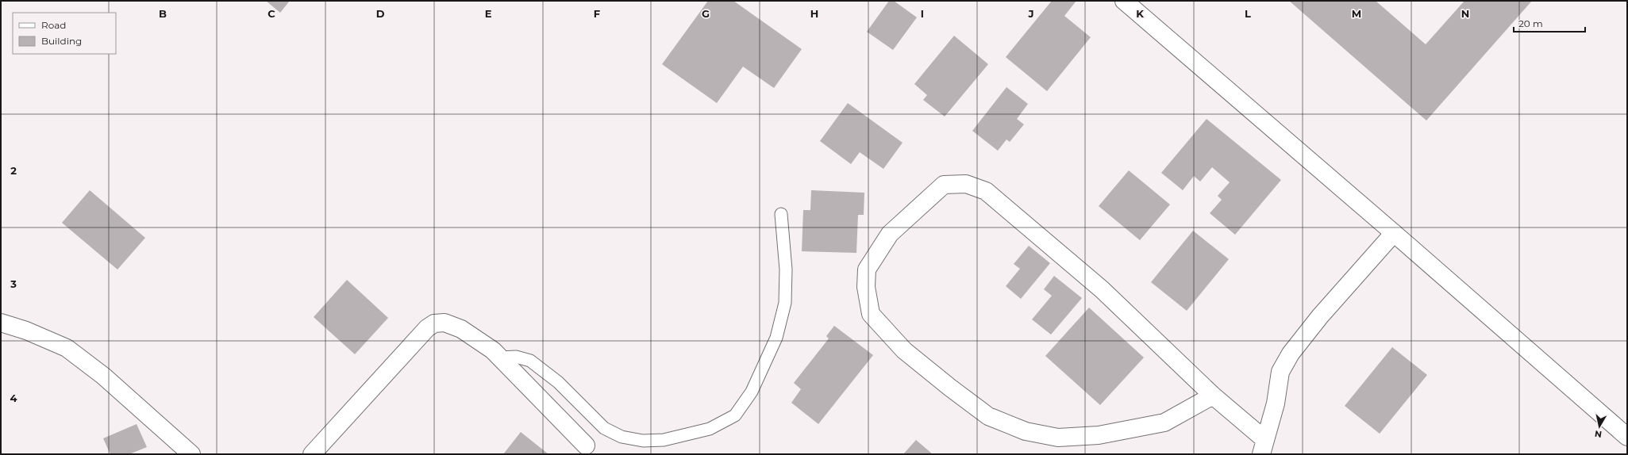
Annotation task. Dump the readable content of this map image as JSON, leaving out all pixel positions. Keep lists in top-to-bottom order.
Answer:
{
  "legend": ["Road", "Building"],
  "scale_bar": "20 m",
  "north": "bottom",
  "grid": {
    "columns": [
      "B",
      "C",
      "D",
      "E",
      "F",
      "G",
      "H",
      "I",
      "J",
      "K",
      "L",
      "M",
      "N"
    ],
    "rows": ["2", "3", "4"]
  }
}
